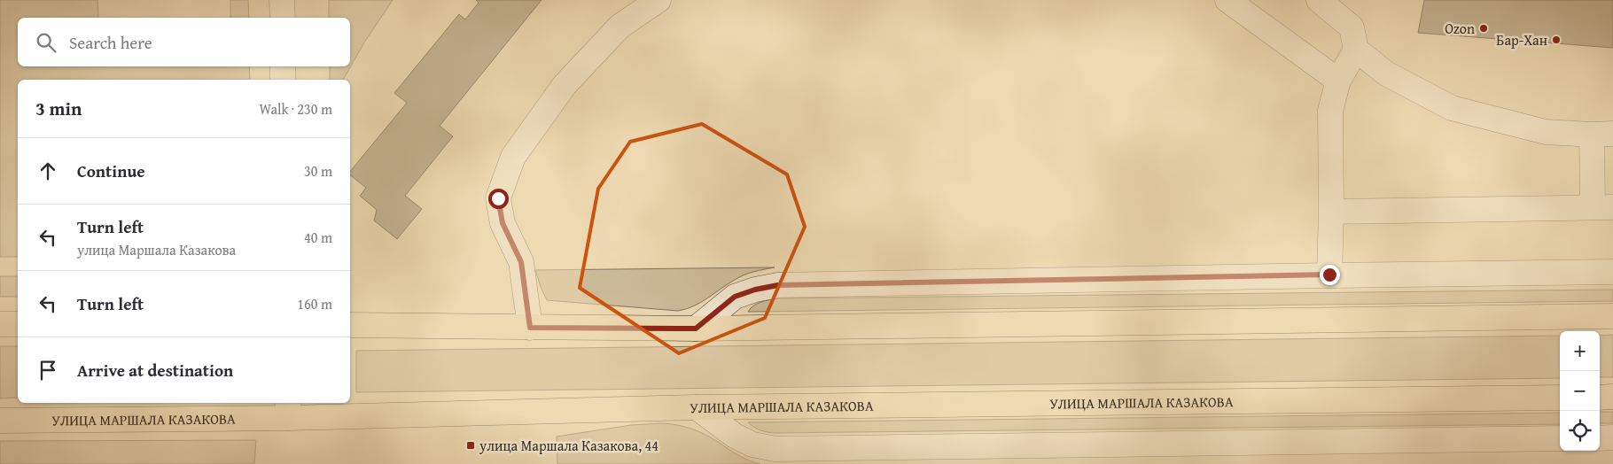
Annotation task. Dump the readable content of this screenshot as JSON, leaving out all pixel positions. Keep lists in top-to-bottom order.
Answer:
{
  "streets": {
    "main road": ["УЛИЦА МАРШАЛА КАЗАКОВА"]
  },
  "places": {
    "other": ["Ozon", "Бар-Хан"],
    "transit": ["улица Маршала Казакова, 44"]
  },
  "page": {
    "search": "Search here",
    "heading": ["3 min", "Walk · 230 m"],
    "list": [
      ["Continue", "30 m"],
      ["Turn left", "улица Маршала Казакова", "40 m"],
      ["Turn left", "160 m"],
      "Arrive at destination"
    ],
    "map_buttons": ["+", "−"]
  }
}
